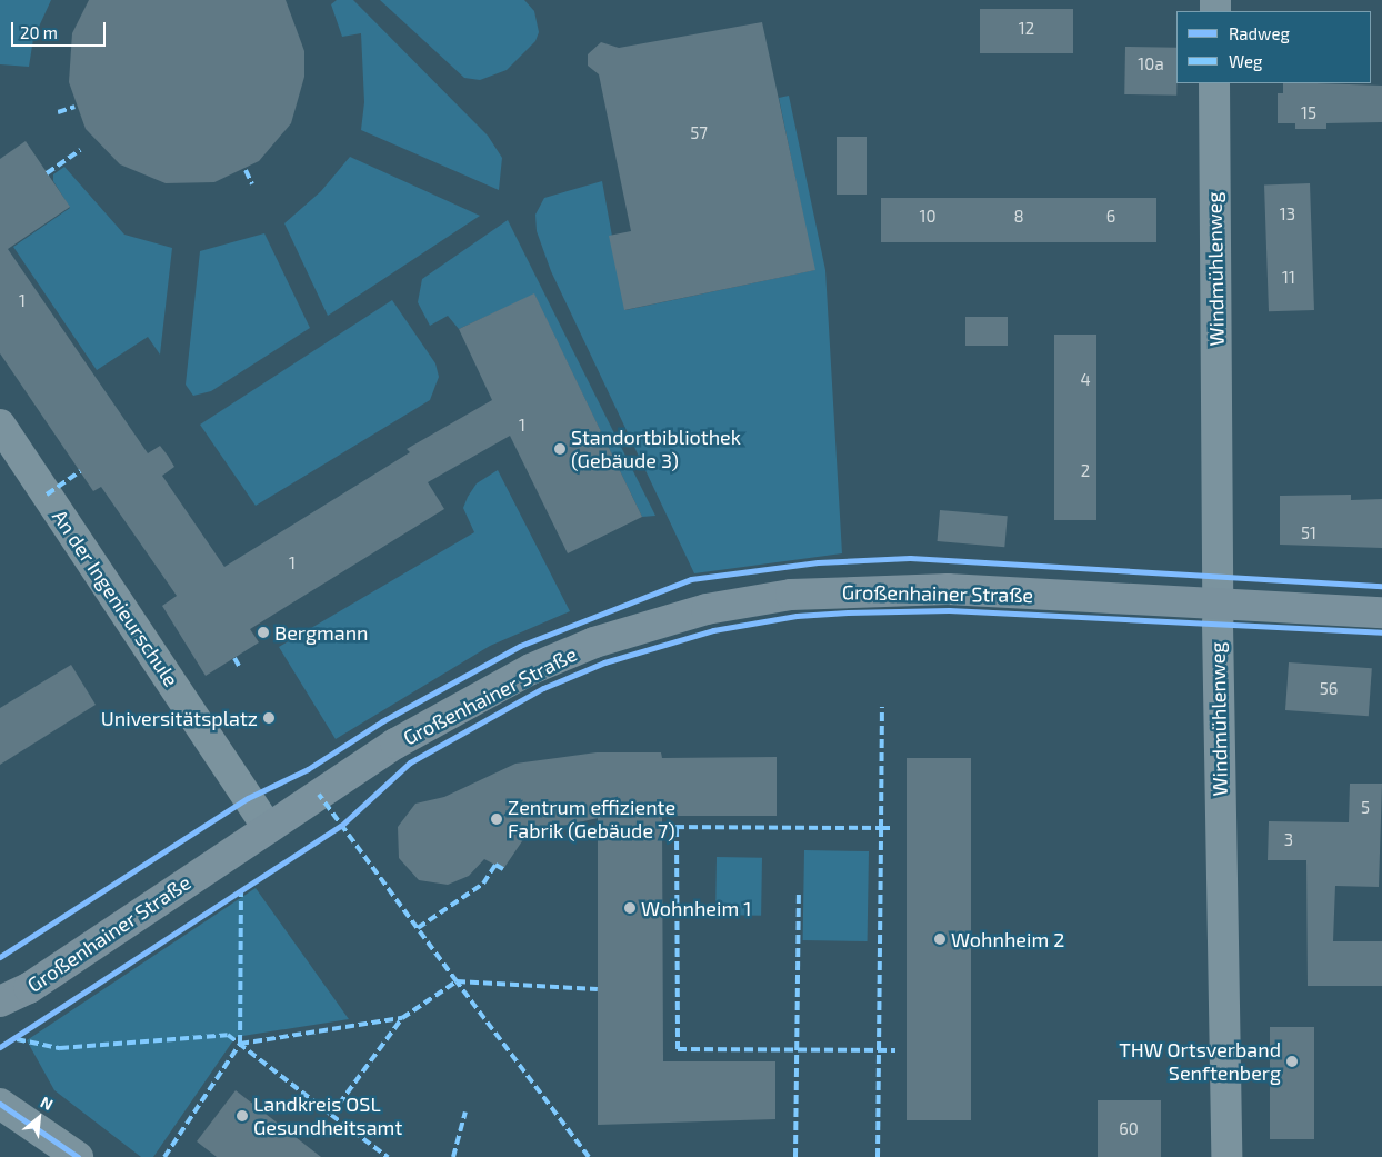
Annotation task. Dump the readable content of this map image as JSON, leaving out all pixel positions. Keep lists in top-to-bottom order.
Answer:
{
  "streets": {
    "main road": ["Großenhainer Straße"],
    "street": ["Windmühlenweg", "An der Ingenieurschule"]
  },
  "crossings": [
    ["Windmühlenweg", "Großenhainer Straße"],
    ["Großenhainer Straße", "An der Ingenieurschule"]
  ],
  "places": [
    "Standortbibliothek (Gebäude 3)",
    "Bergmann",
    "Universitätsplatz",
    "Zentrum effiziente Fabrik (Gebäude 7)",
    "Wohnheim 1",
    "Wohnheim 2",
    "THW Ortsverband Senftenberg",
    "Landkreis OSL Gesundheitsamt"
  ],
  "house_numbers": [
    "12",
    "10a",
    "15",
    "57",
    "13",
    "10",
    "8",
    "6",
    "11",
    "1",
    "4",
    "1",
    "2",
    "51",
    "1",
    "56",
    "5",
    "3",
    "60"
  ],
  "legend": ["Radweg", "Weg"],
  "scale_bar": "20 m",
  "north": "top right"
}
